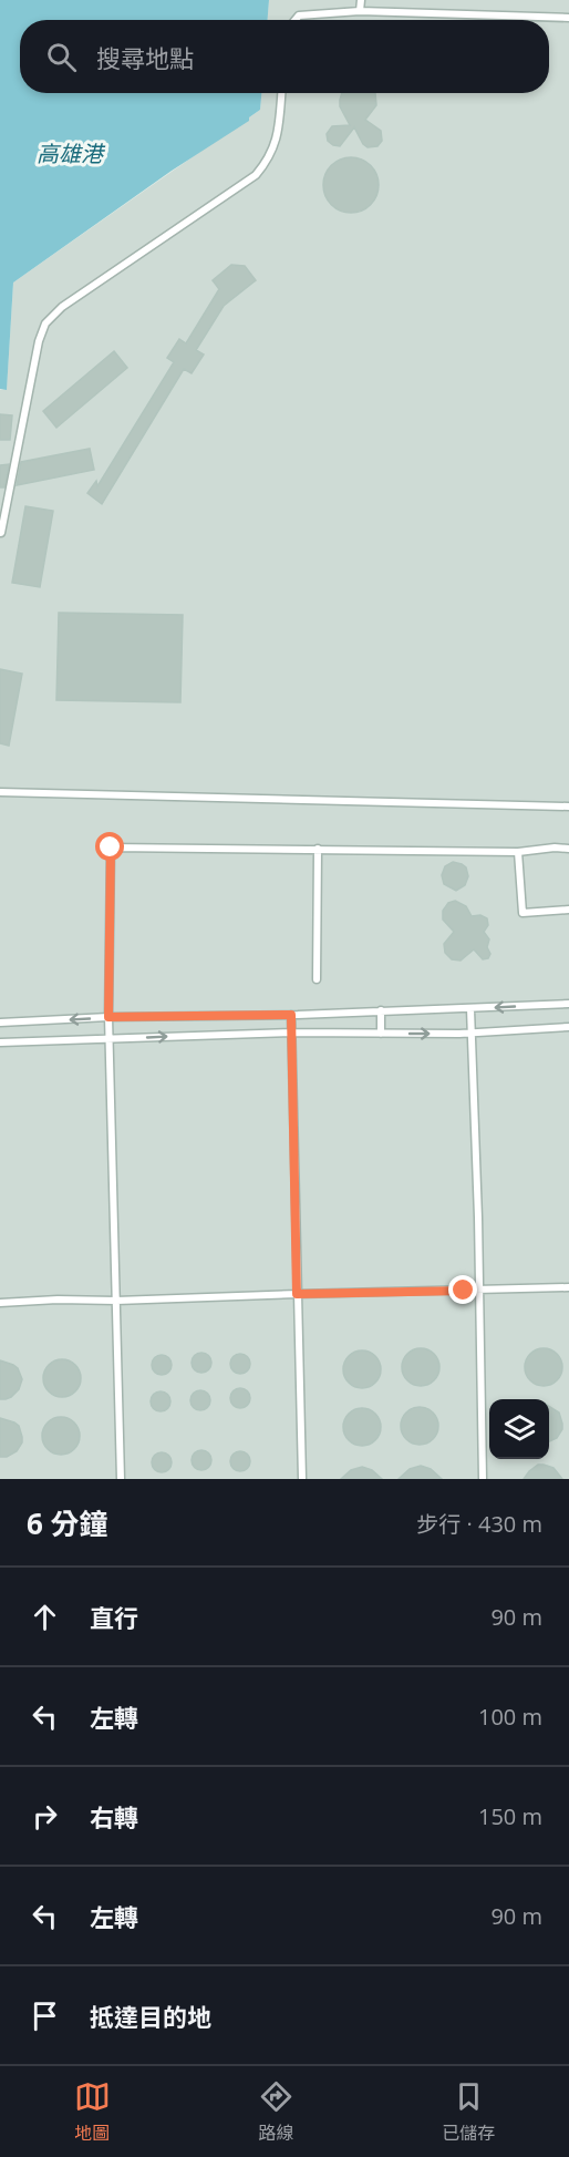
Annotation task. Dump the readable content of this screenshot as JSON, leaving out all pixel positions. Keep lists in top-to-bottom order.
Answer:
{
  "water": ["高雄港"],
  "page": {
    "search": "搜尋地點",
    "heading": ["6 分鐘", "步行 · 430 m"],
    "list": [
      ["直行", "90 m"],
      ["左轉", "100 m"],
      ["右轉", "150 m"],
      ["左轉", "90 m"],
      "抵達目的地"
    ],
    "nav": ["地圖", "路線", "已儲存"]
  }
}
